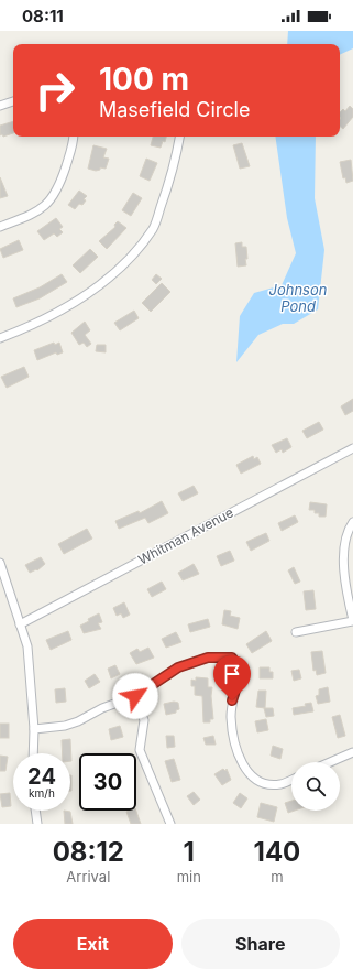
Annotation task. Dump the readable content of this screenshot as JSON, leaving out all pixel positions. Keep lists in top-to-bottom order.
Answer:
{
  "streets": {
    "street": ["Whitman Avenue"]
  },
  "water": ["Johnson Pond"],
  "page": {
    "status": "08:11",
    "turn": ["100 m", "Masefield Circle"],
    "speed": "24 km/h",
    "limit": "30",
    "eta": [
      "08:12",
      "Arrival",
      "1",
      "min",
      "140",
      "m"
    ],
    "buttons": ["Exit", "Share"]
  }
}
